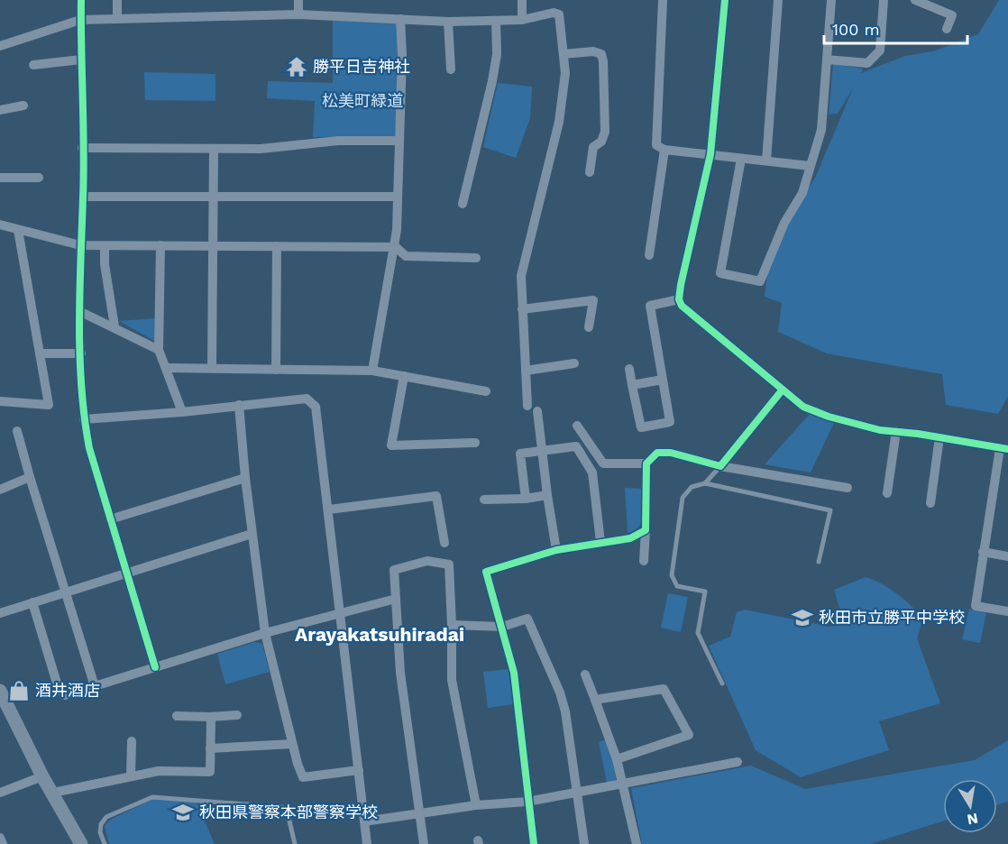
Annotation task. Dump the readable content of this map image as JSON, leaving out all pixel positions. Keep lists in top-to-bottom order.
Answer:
{
  "districts": ["Arayakatsuhiradai"],
  "parks": ["松美町緑道"],
  "places": {
    "temple": ["勝平日吉神社"],
    "school or university": ["秋田市立勝平中学校", "秋田県警察本部警察学校"],
    "shop": ["酒井酒店"]
  },
  "scale_bar": "100 m",
  "north": "bottom"
}
